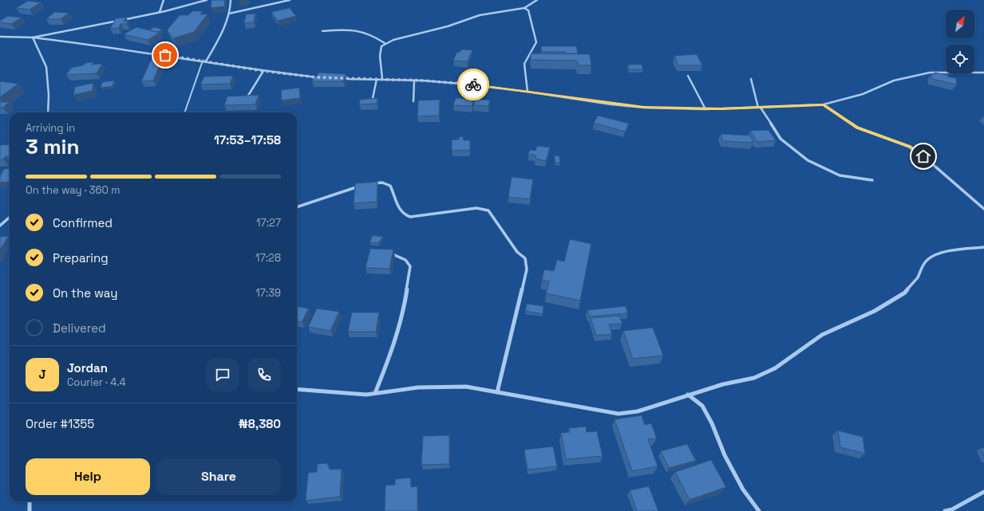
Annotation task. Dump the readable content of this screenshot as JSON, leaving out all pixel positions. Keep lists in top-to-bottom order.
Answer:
{
  "north": "top right",
  "page": {
    "heading": ["3 min", "Arriving in", "17:53–17:58"],
    "panel": [
      "Jordan",
      "Courier · 4.4",
      "Order #1355",
      "₦8,380"
    ],
    "bar": "On the way · 360 m",
    "list": [
      ["Confirmed", "17:27"],
      ["Preparing", "17:28"],
      ["On the way", "17:39"],
      "Delivered"
    ],
    "round": "J",
    "buttons": ["Help", "Share"]
  }
}
